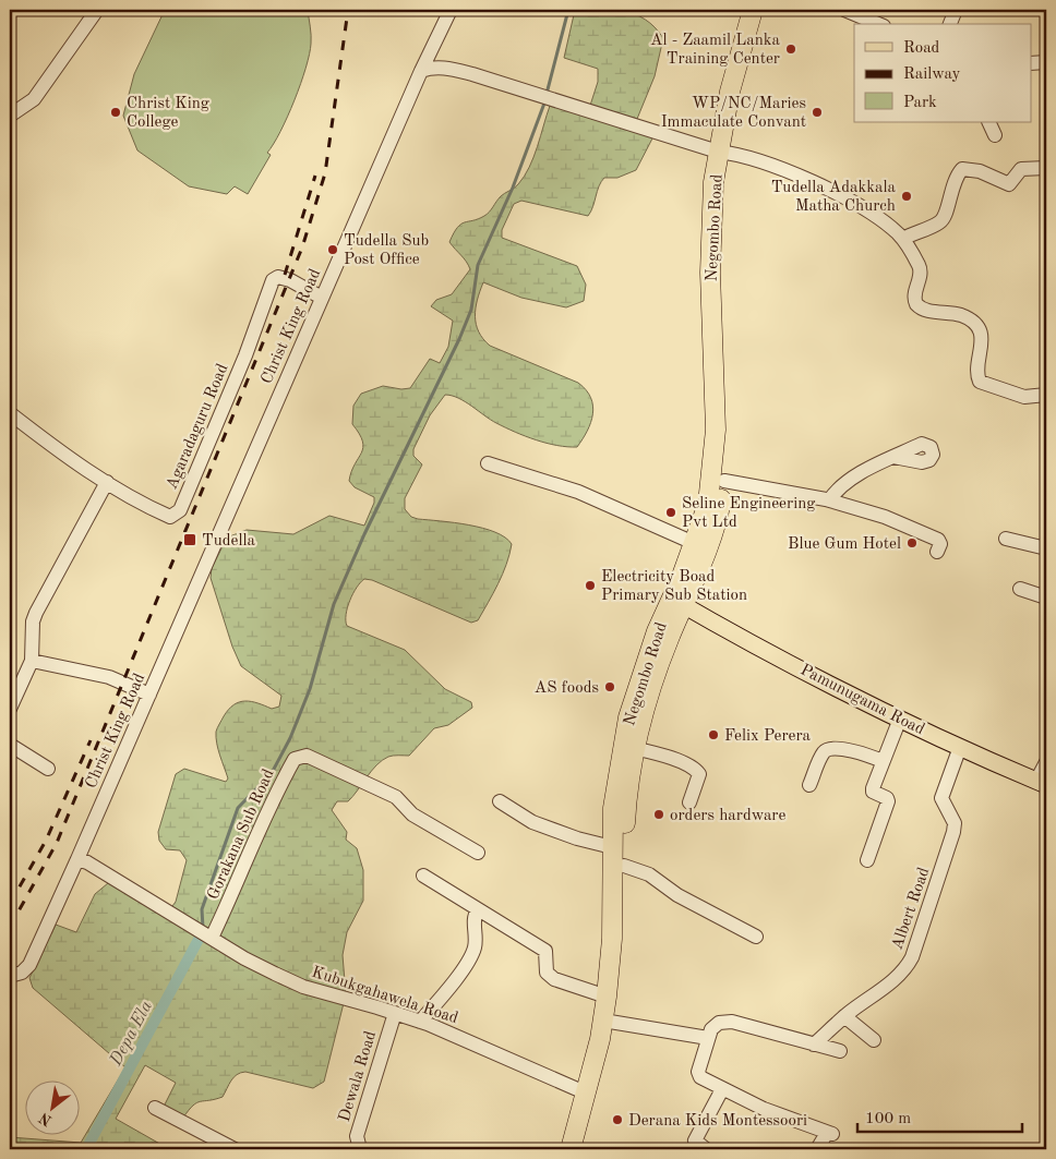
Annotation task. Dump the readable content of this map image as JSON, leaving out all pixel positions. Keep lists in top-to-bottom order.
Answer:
{
  "streets": {
    "highway": ["Negombo Road"],
    "main road": ["Pamunugama Road"],
    "street": [
      "Christ King Road",
      "Agaradaguru Road",
      "Gorakana Sub Road",
      "Albert Road",
      "Kubukgahawela Road",
      "Dewala Road"
    ]
  },
  "crossings": [
    ["Negombo Road", "Pamunugama Road"],
    ["Negombo Road", "Kubukgahawela Road"],
    ["Christ King Road", "Agaradaguru Road"],
    ["Christ King Road", "Kubukgahawela Road"],
    ["Pamunugama Road", "Albert Road"],
    ["Gorakana Sub Road", "Kubukgahawela Road"],
    ["Kubukgahawela Road", "Dewala Road"]
  ],
  "water": ["Depa Ela"],
  "places": {
    "other": [
      "Al - Zaamil Lanka Training Center",
      "Christ King College",
      "WP/NC/Maries Immaculate Convant",
      "Tudella Adakkala Matha Church",
      "Tudella Sub Post Office",
      "Seline Engineering Pvt Ltd",
      "Blue Gum Hotel",
      "Electricity Boad Primary Sub Station",
      "AS foods",
      "Felix Perera",
      "orders hardware",
      "Derana Kids Montessoori"
    ],
    "transit": ["Tudella"]
  },
  "legend": ["Road", "Railway", "Park"],
  "scale_bar": "100 m",
  "north": "bottom left"
}
